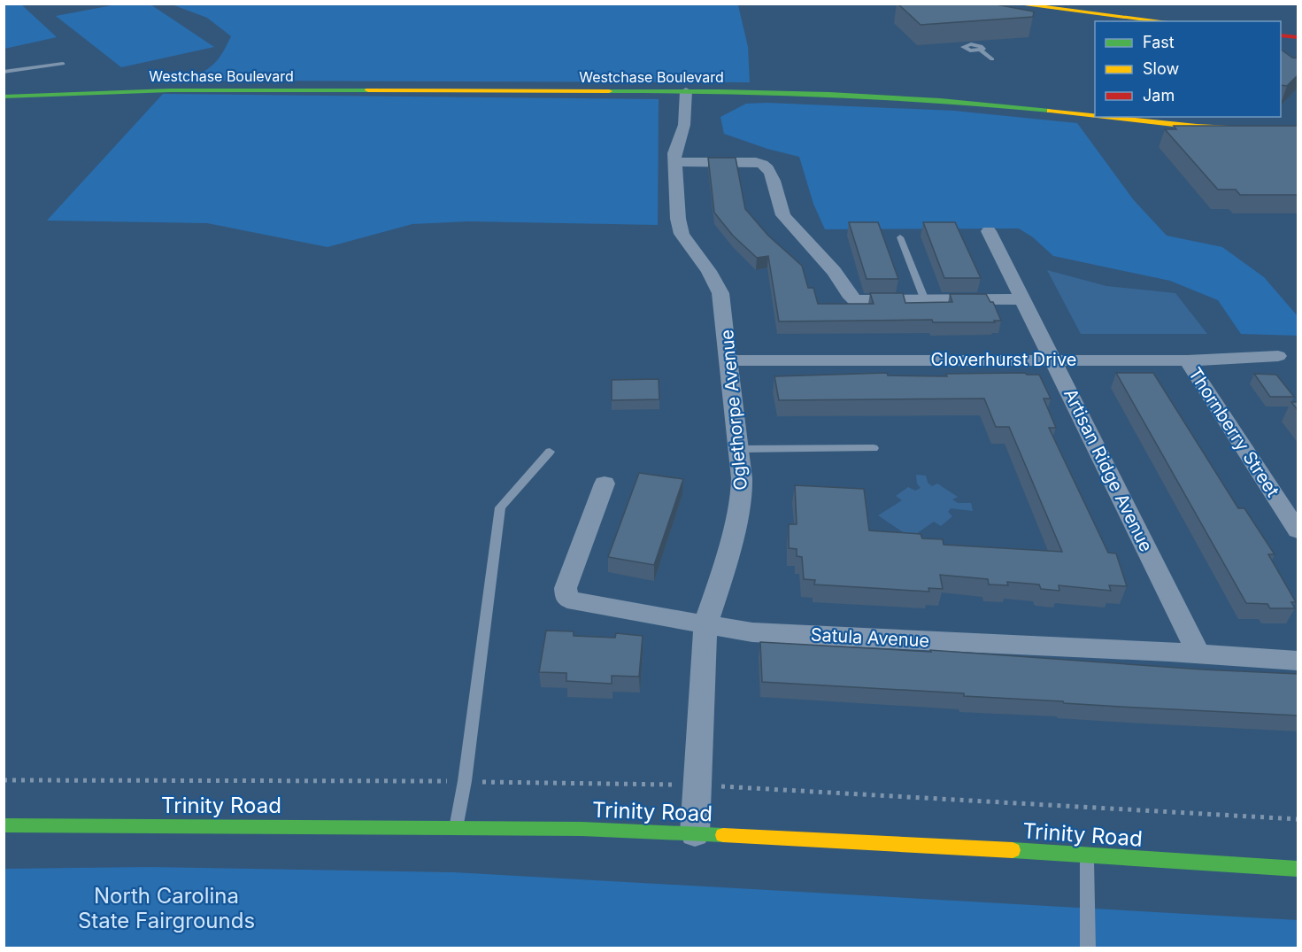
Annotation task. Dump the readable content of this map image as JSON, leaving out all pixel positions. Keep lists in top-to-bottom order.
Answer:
{
  "streets": {
    "main road": ["Westchase Boulevard", "Trinity Road"],
    "street": [
      "Cloverhurst Drive",
      "Oglethorpe Avenue",
      "Thornberry Street",
      "Artisan Ridge Avenue",
      "Satula Avenue"
    ]
  },
  "crossings": [
    ["Westchase Boulevard", "Oglethorpe Avenue"],
    ["Cloverhurst Drive", "Oglethorpe Avenue"],
    ["Cloverhurst Drive", "Thornberry Street"],
    ["Cloverhurst Drive", "Artisan Ridge Avenue"],
    ["Oglethorpe Avenue", "Satula Avenue"],
    ["Oglethorpe Avenue", "Trinity Road"],
    ["Artisan Ridge Avenue", "Satula Avenue"]
  ],
  "parks": ["North Carolina State Fairgrounds"],
  "legend": ["Fast", "Slow", "Jam"]
}
